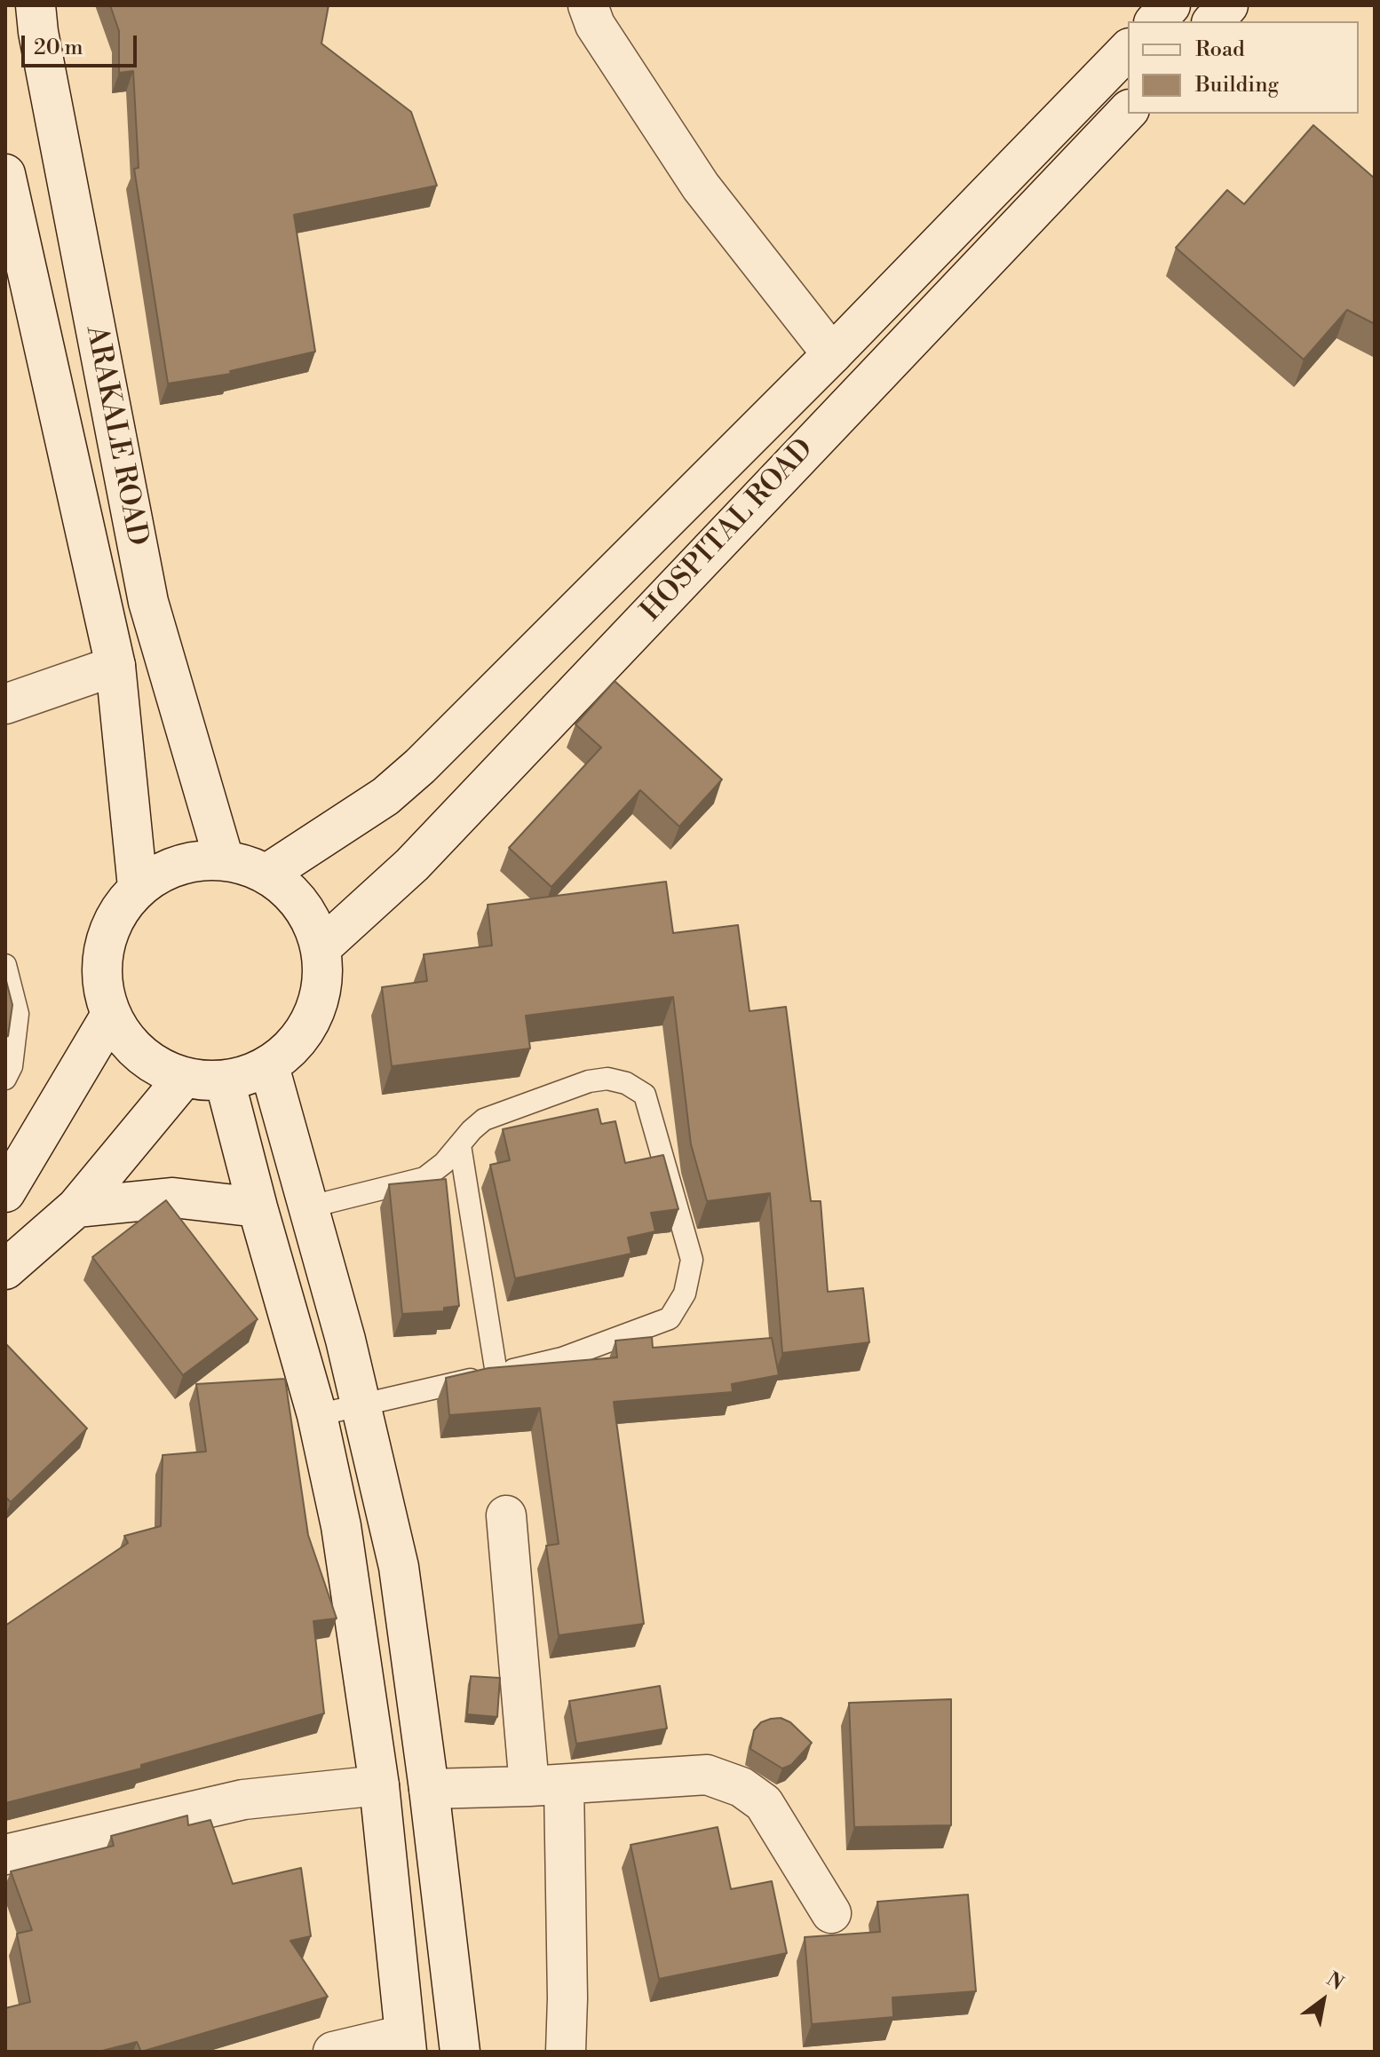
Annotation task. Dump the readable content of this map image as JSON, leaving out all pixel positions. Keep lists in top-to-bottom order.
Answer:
{
  "streets": {
    "street": ["ARAKALE ROAD", "HOSPITAL ROAD"]
  },
  "crossings": [
    ["ARAKALE ROAD", "HOSPITAL ROAD"]
  ],
  "legend": ["Road", "Building"],
  "scale_bar": "20 m",
  "north": "top right"
}
